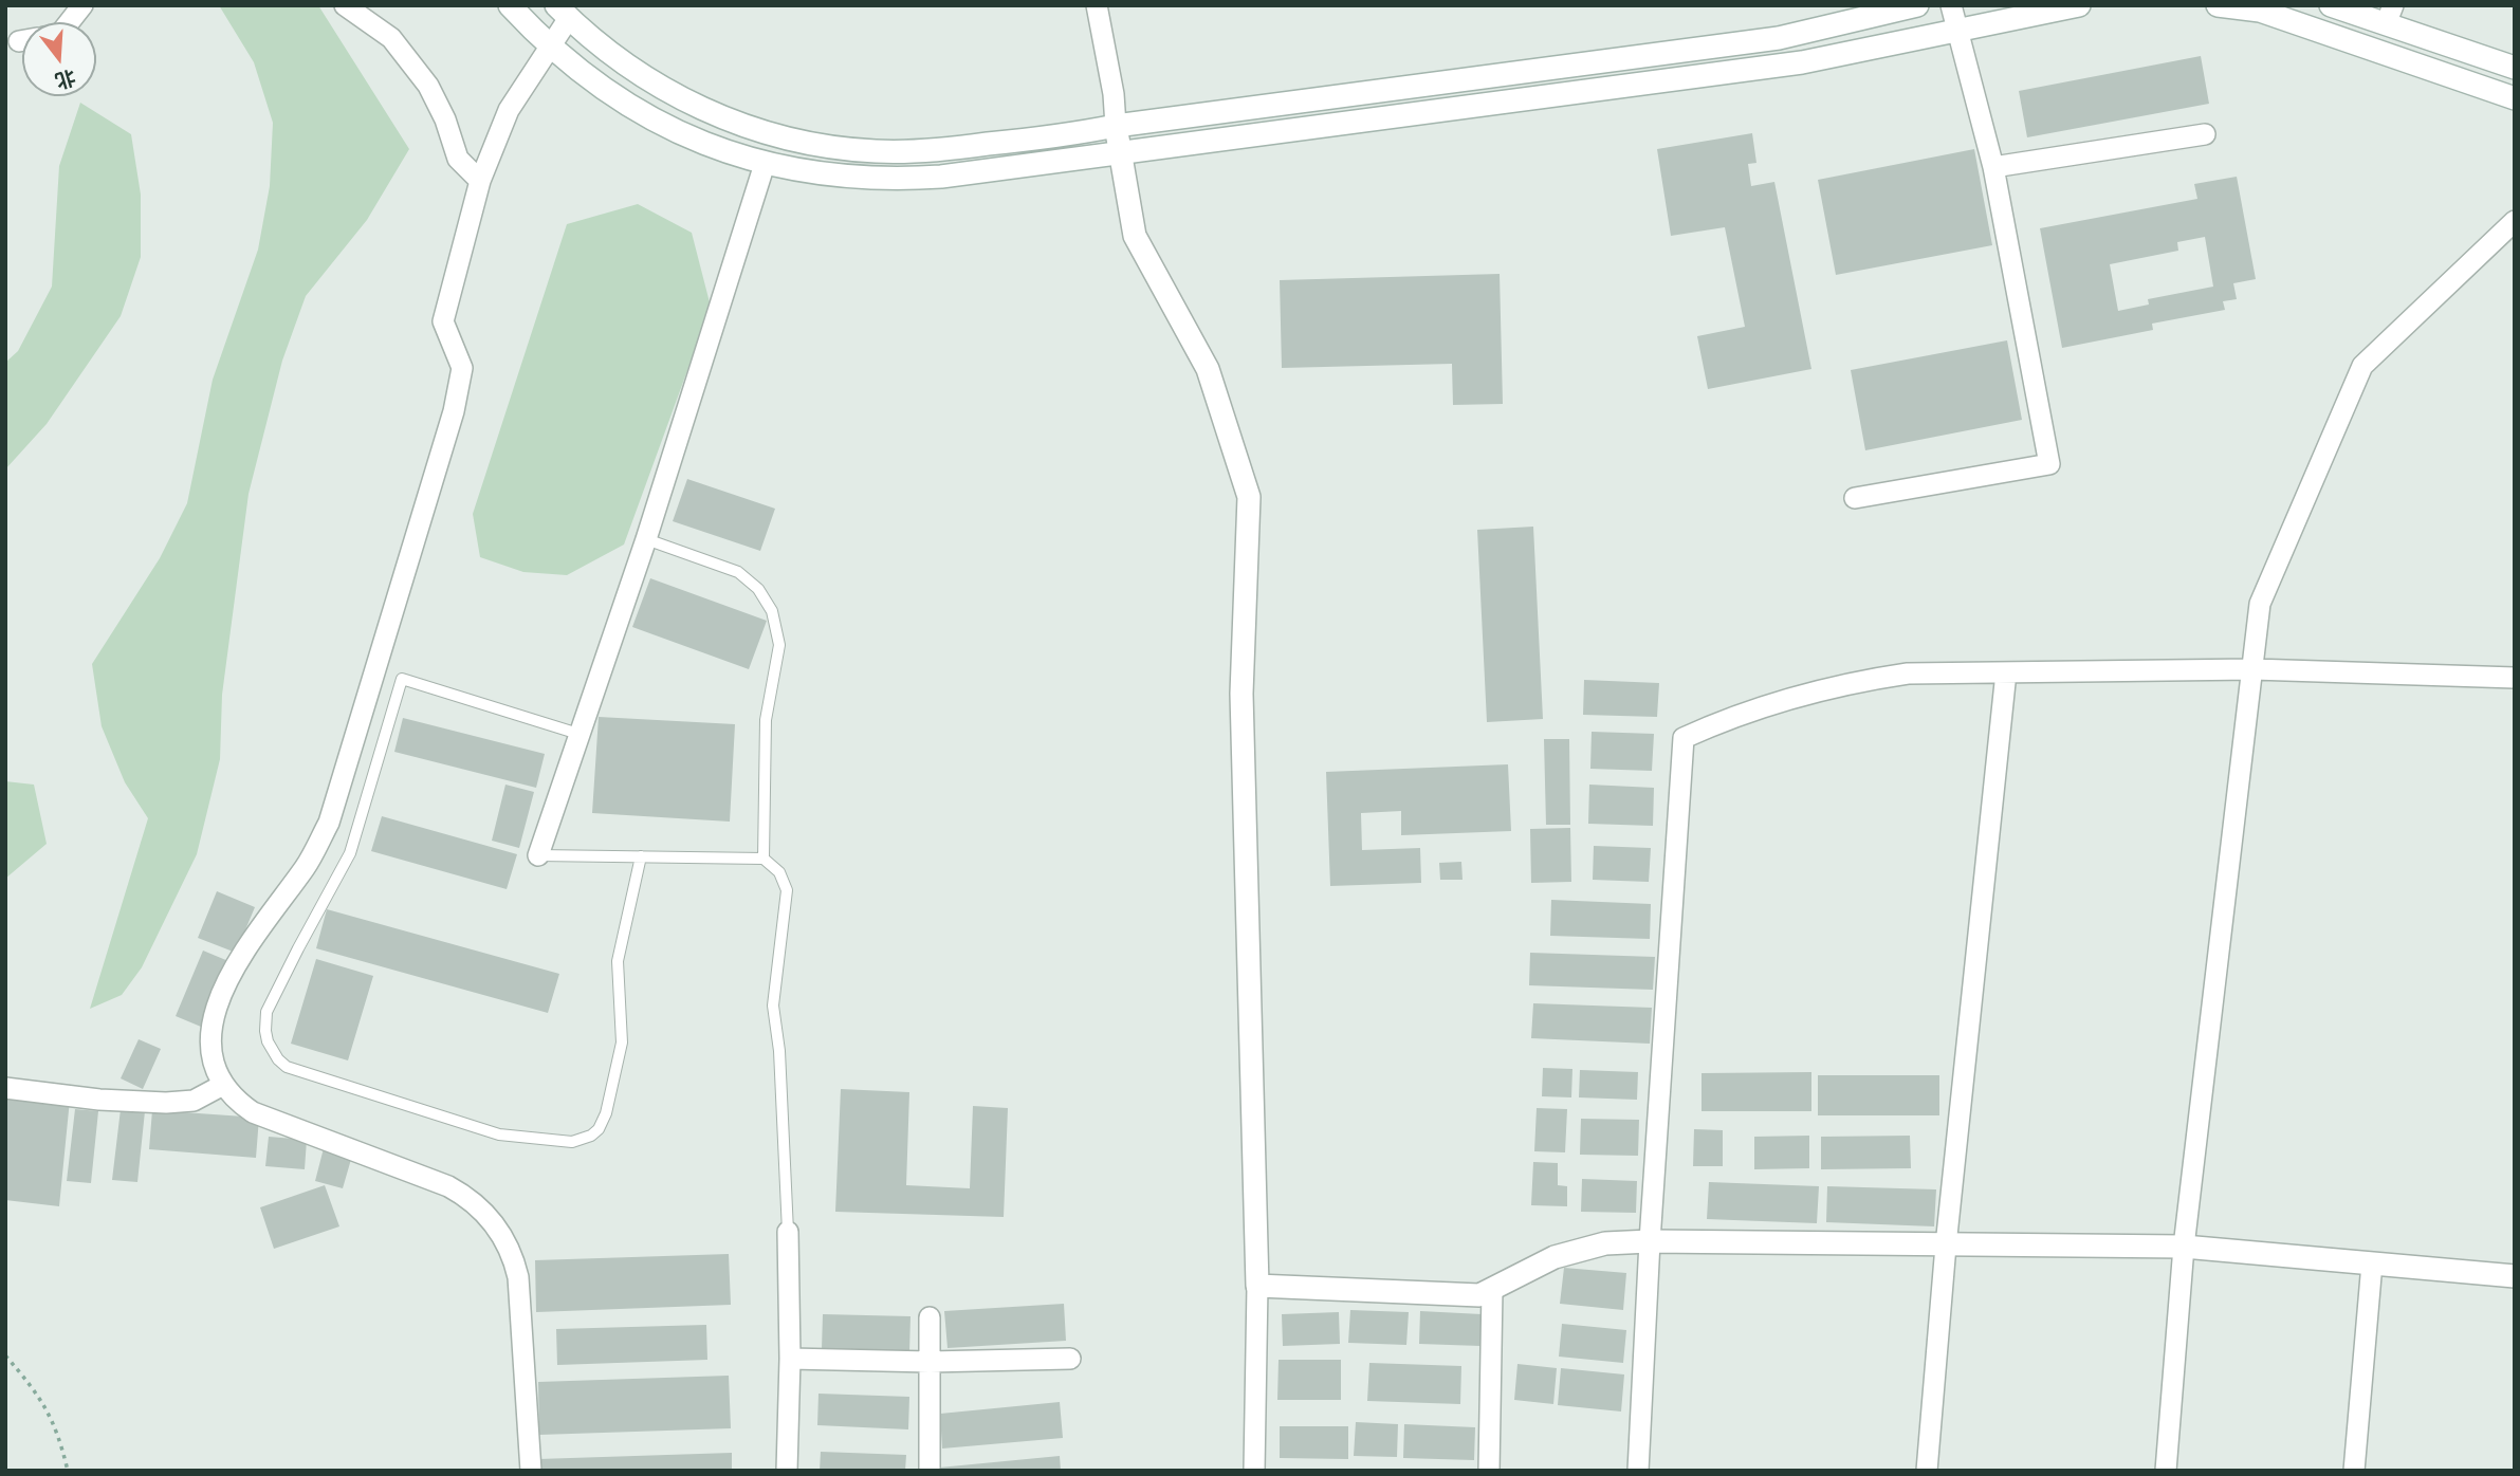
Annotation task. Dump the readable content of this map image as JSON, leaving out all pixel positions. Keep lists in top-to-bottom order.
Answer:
{
  "north": "bottom"
}
